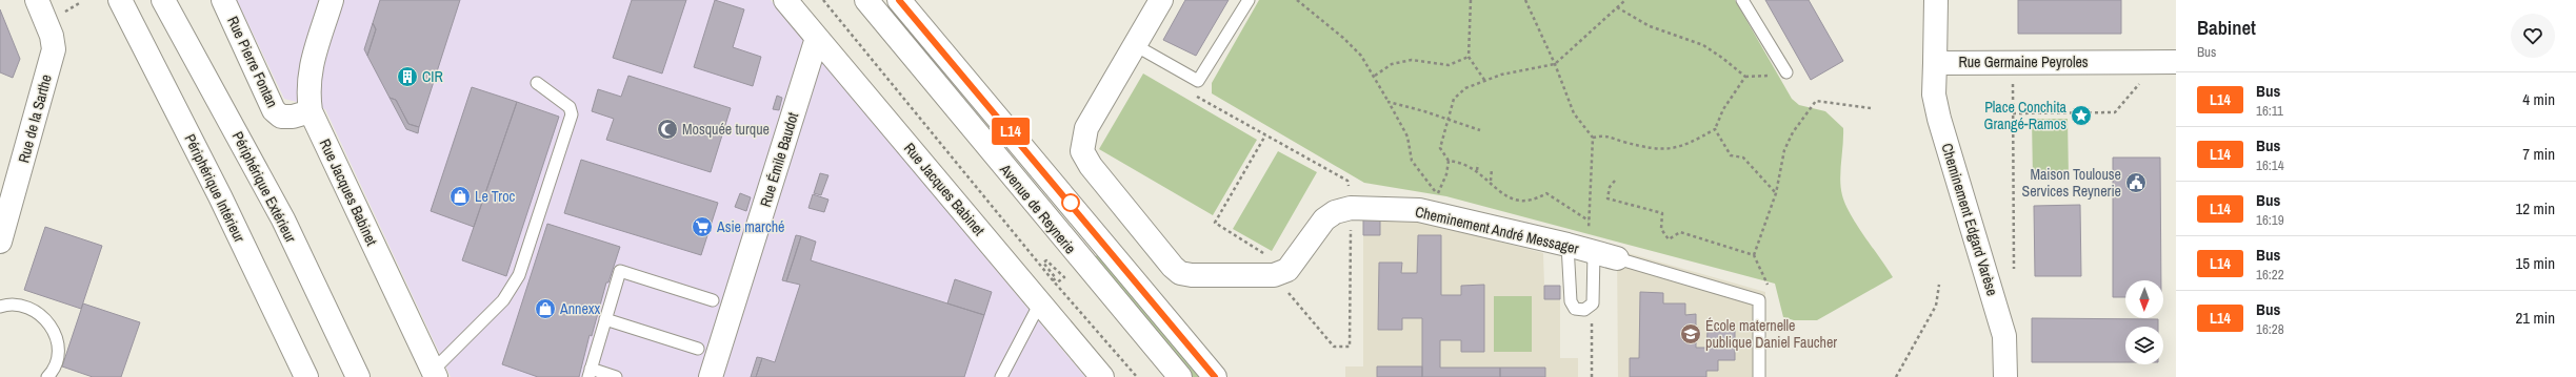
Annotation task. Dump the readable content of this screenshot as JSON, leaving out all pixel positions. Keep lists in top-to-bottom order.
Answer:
{
  "streets": {
    "main road": [
      "Rue Pierre Fontan",
      "Rue Germaine Peyroles",
      "Rue de la Sarthe",
      "Rue Émile Baudot",
      "Périphérique Extérieur",
      "Périphérique Intérieur",
      "Rue Jacques Babinet",
      "Avenue de Reynerie",
      "Cheminement Edgard Varèse",
      "Cheminement André Messager"
    ]
  },
  "crossings": [
    ["Rue Pierre Fontan", "Rue Jacques Babinet"],
    ["Rue Germaine Peyroles", "Cheminement Edgard Varèse"],
    ["Rue Émile Baudot", "Rue Jacques Babinet"]
  ],
  "places": {
    "building": ["CIR"],
    "place": ["Place Conchita Grangé-Ramos"],
    "mosque": ["Mosquée turque"],
    "public building": ["Maison Toulouse Services Reynerie"],
    "shop": ["Le Troc", "Annexx"],
    "supermarket": ["Asie marché"],
    "school or university": ["École maternelle publique Daniel Faucher"]
  },
  "lines": ["bus line L14"],
  "north": "bottom",
  "page": {
    "on_map": "L14",
    "heading": ["Babinet", "Bus"],
    "list": [
      {
        "mark": "L14",
        "name": "Bus",
        "note": "16:11",
        "value": "4 min"
      },
      {
        "mark": "L14",
        "name": "Bus",
        "note": "16:14",
        "value": "7 min"
      },
      {
        "mark": "L14",
        "name": "Bus",
        "note": "16:19",
        "value": "12 min"
      },
      {
        "mark": "L14",
        "name": "Bus",
        "note": "16:22",
        "value": "15 min"
      },
      {
        "mark": "L14",
        "name": "Bus",
        "note": "16:28",
        "value": "21 min"
      }
    ]
  }
}
